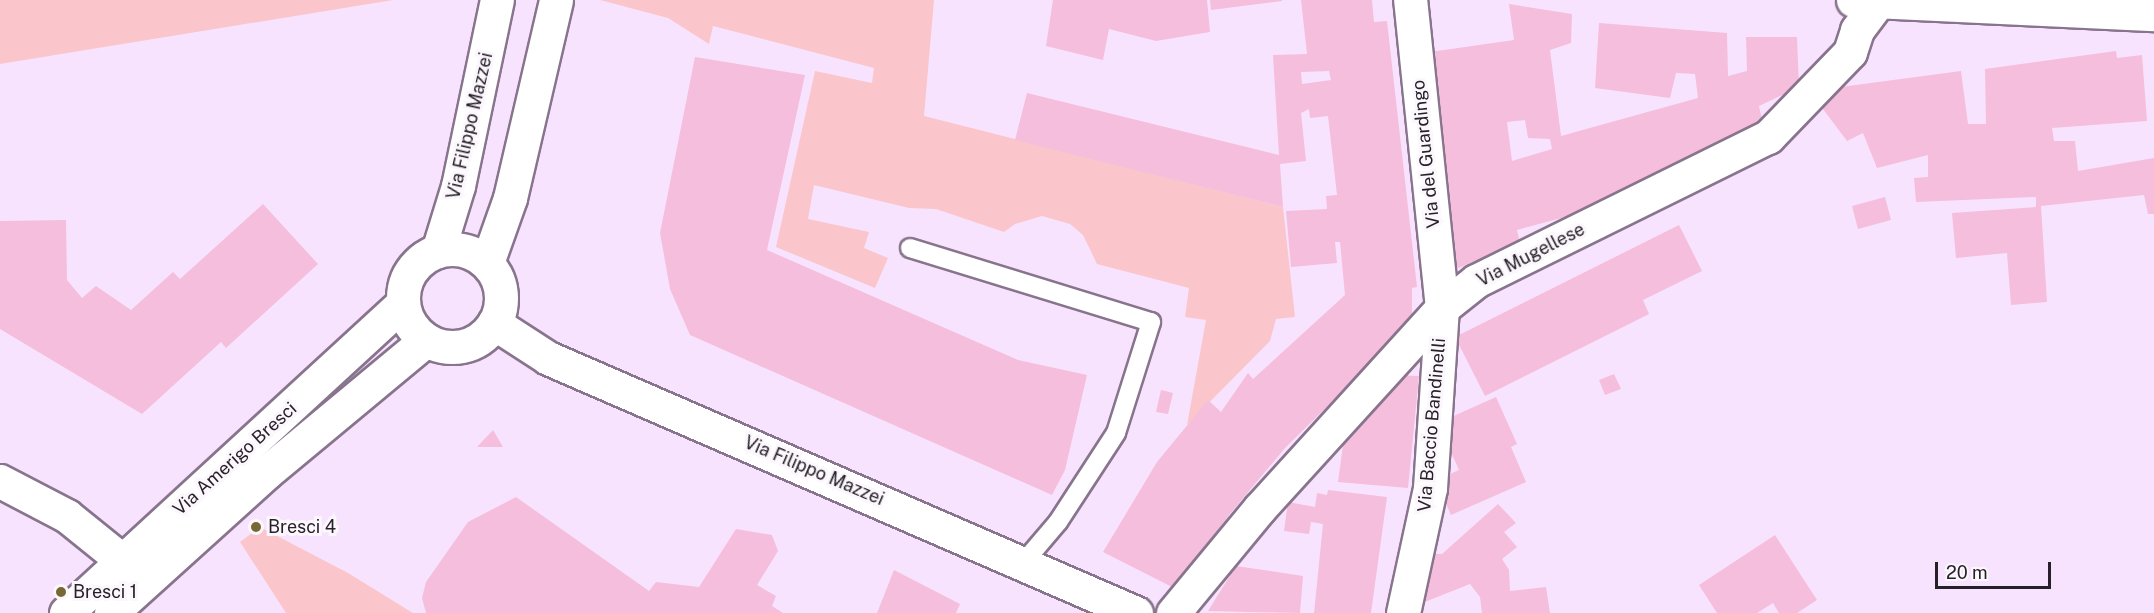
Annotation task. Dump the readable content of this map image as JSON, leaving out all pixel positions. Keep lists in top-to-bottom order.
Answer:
{
  "streets": {
    "street": [
      "Via Filippo Mazzei",
      "Via del Guardingo",
      "Via Mugellese",
      "Via Baccio Bandinelli",
      "Via Amerigo Bresci"
    ]
  },
  "crossings": [
    ["Via Filippo Mazzei", "Via Amerigo Bresci"],
    ["Via del Guardingo", "Via Mugellese"],
    ["Via del Guardingo", "Via Baccio Bandinelli"],
    ["Via Mugellese", "Via Baccio Bandinelli"]
  ],
  "places": ["Bresci 4", "Bresci 1"],
  "scale_bar": "20 m"
}
